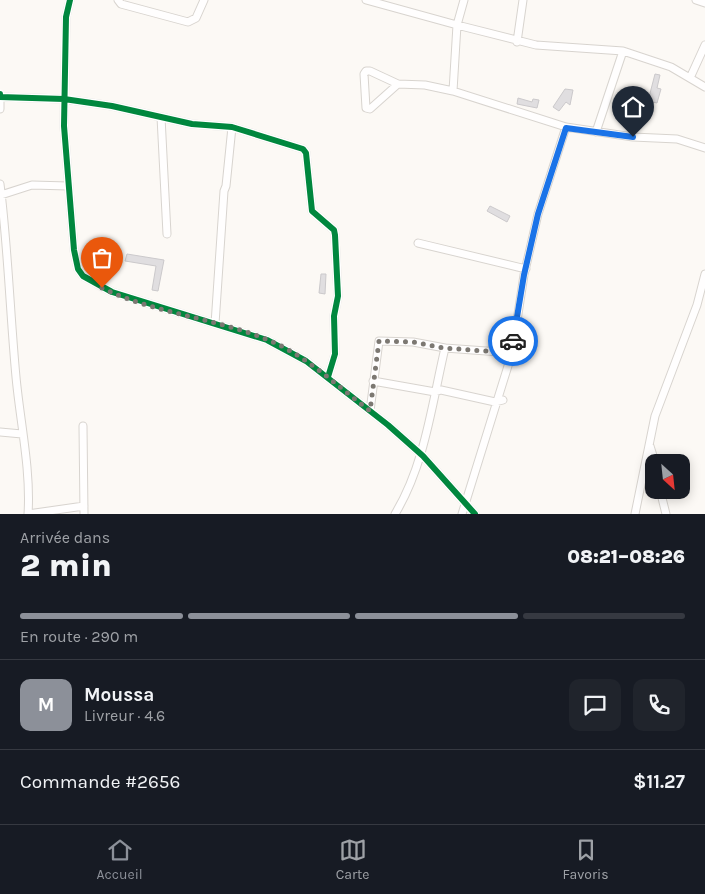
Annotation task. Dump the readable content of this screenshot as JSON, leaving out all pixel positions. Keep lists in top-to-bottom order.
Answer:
{
  "north": "bottom right",
  "page": {
    "heading": ["2 min", "Arrivée dans", "08:21–08:26"],
    "panel": [
      "Moussa",
      "Livreur · 4.6",
      "Commande #2656",
      "$11.27"
    ],
    "bar": "En route · 290 m",
    "round": "M",
    "tabs": ["Accueil", "Carte", "Favoris"]
  }
}
